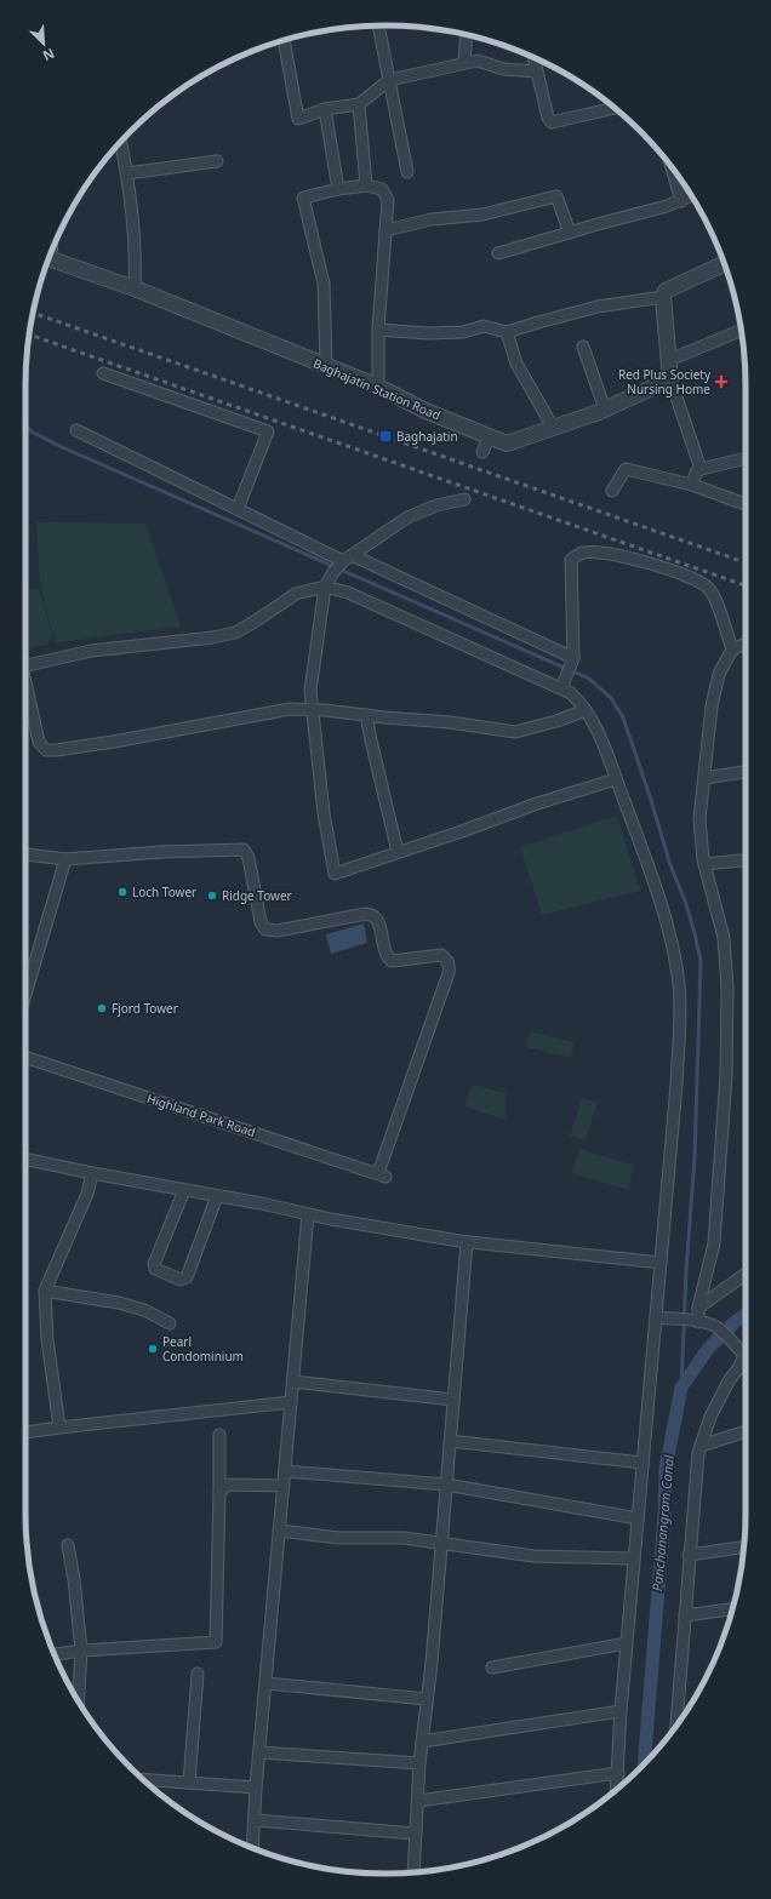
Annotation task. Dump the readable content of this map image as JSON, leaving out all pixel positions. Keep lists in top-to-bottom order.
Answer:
{
  "streets": {
    "street": ["Baghajatin Station Road", "Highland Park Road"]
  },
  "water": ["Panchanangram Canal"],
  "places": {
    "health": ["Red Plus Society Nursing Home"],
    "transit": ["Baghajatin"],
    "other": [
      "Loch Tower",
      "Ridge Tower",
      "Fjord Tower",
      "Pearl Condominium"
    ]
  },
  "north": "bottom right"
}
